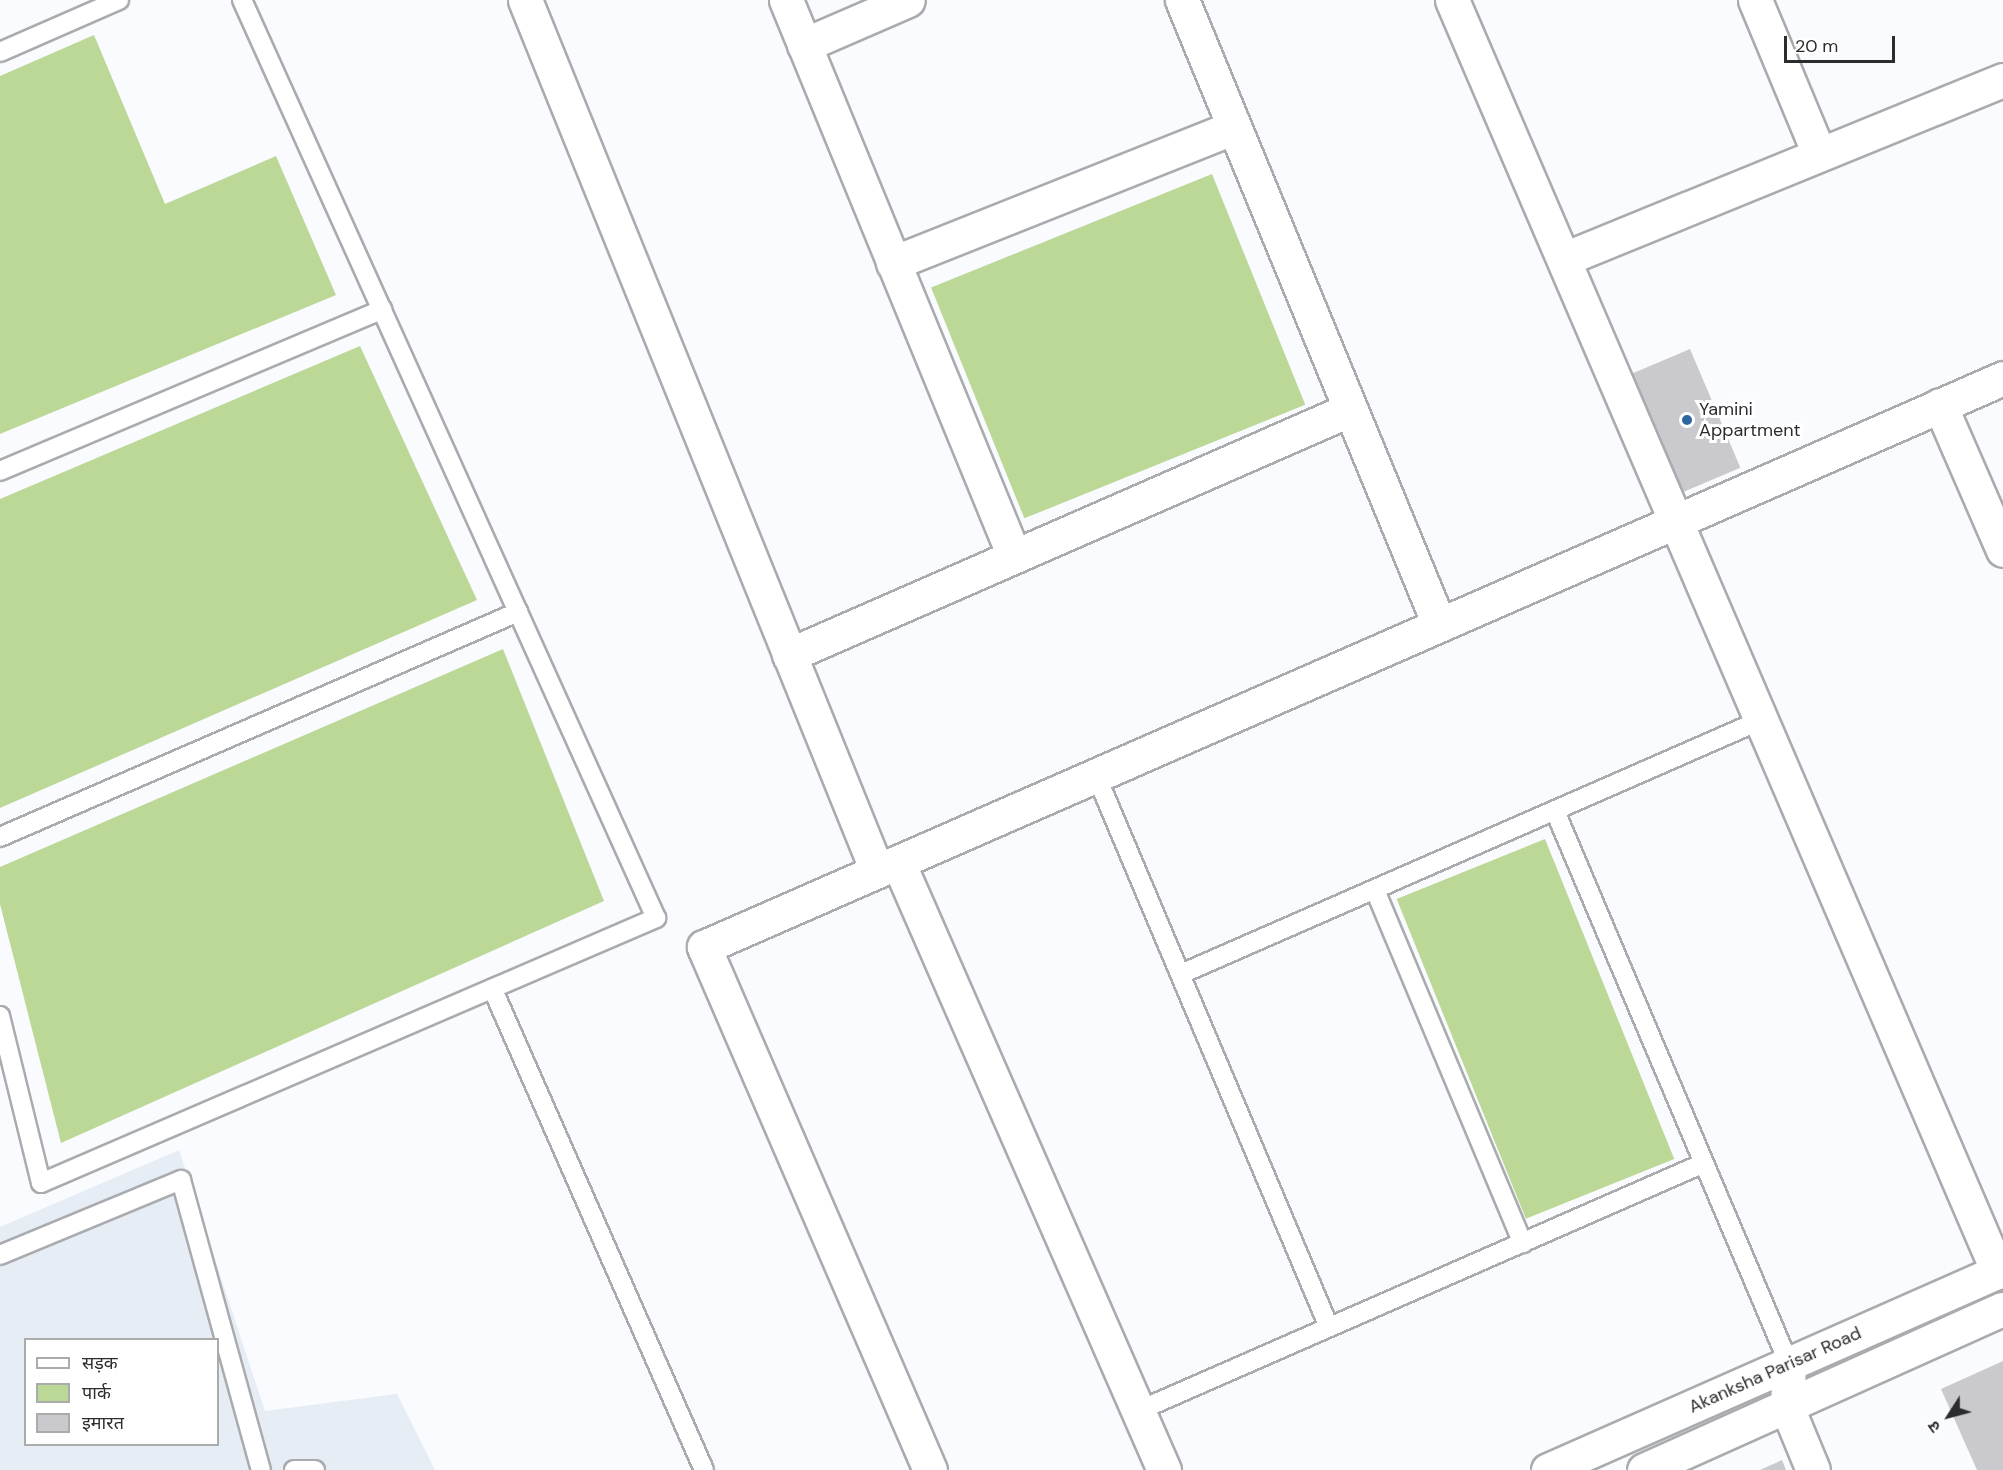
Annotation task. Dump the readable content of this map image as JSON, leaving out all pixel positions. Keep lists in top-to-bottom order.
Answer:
{
  "streets": {
    "street": ["Akanksha Parisar Road"]
  },
  "places": ["Yamini Appartment"],
  "legend": ["सड़क", "पार्क", "इमारत"],
  "scale_bar": "20 m",
  "north": "bottom left"
}
